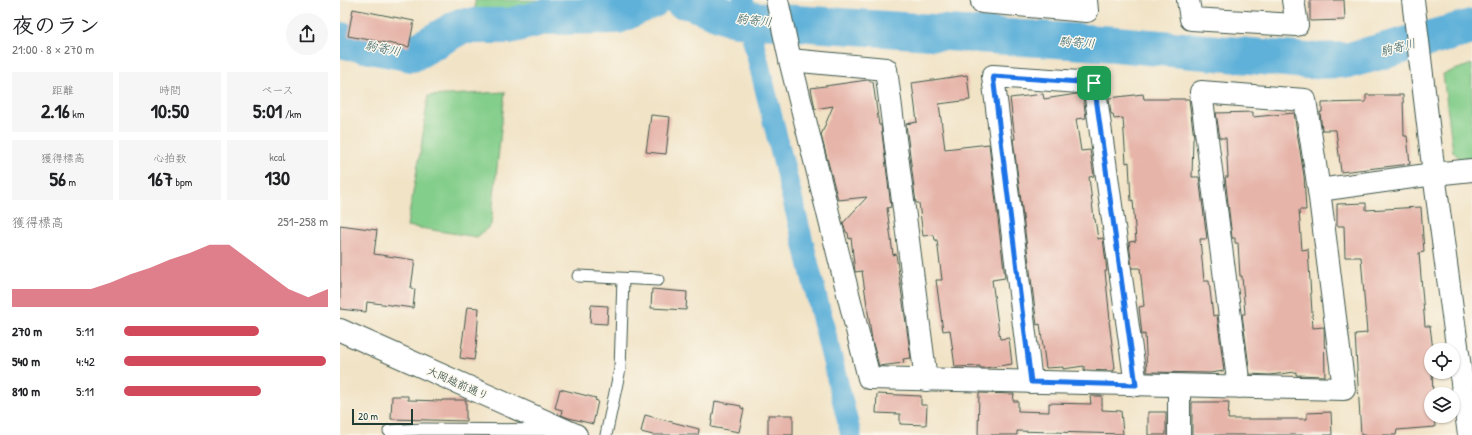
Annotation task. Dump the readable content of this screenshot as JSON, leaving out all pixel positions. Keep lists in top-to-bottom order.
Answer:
{
  "streets": {
    "street": ["大岡越前通り"]
  },
  "water": ["駒寄川"],
  "scale_bar": "20 m",
  "page": {
    "heading": ["夜のラン", "21:00 · 8 × 270 m"],
    "stats": [
      ["距離", "2.16 km"],
      ["時間", "10:50"],
      ["ペース", "5:01 /km"],
      ["獲得標高", "56 m"],
      ["心拍数", "167 bpm"],
      ["kcal", "130"]
    ],
    "chart": ["獲得標高", "251–258 m"],
    "list": [
      {
        "name": "270 m",
        "note": "5:11"
      },
      {
        "name": "540 m",
        "note": "4:42"
      },
      {
        "name": "810 m",
        "note": "5:11"
      }
    ],
    "scale": "20 m"
  }
}
